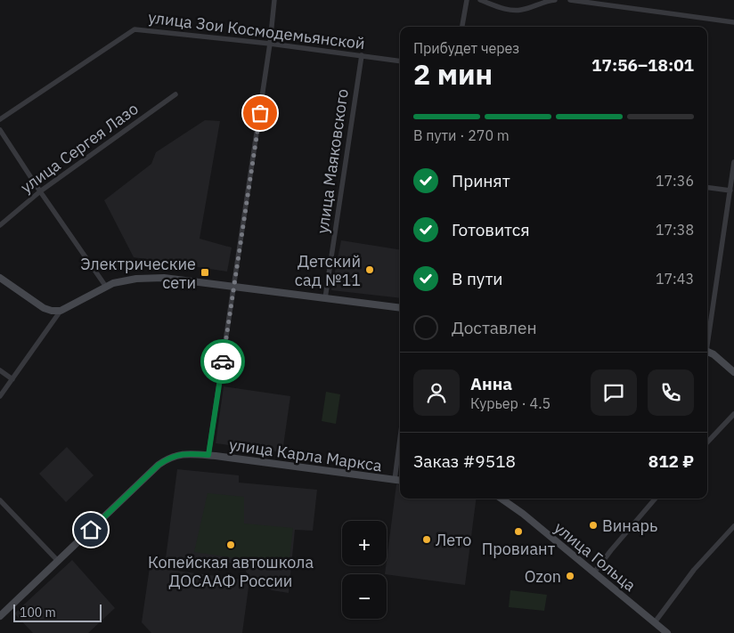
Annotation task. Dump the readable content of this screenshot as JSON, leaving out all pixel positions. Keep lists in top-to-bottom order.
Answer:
{
  "streets": {
    "street": [
      "улица Зои Космодемьянской",
      "улица Сергея Лазо",
      "улица Маяковского",
      "улица Карла Маркса",
      "улица Гольца"
    ]
  },
  "crossings": [
    ["улица Зои Космодемьянской", "улица Маяковского"]
  ],
  "places": {
    "other": [
      "Детский сад №11",
      "Винарь",
      "Провиант",
      "Лето",
      "Копейская автошкола ДОСААФ России",
      "Ozon"
    ],
    "transit": ["Электрические сети"]
  },
  "scale_bar": "100 m",
  "page": {
    "heading": ["2 мин", "Прибудет через", "17:56–18:01"],
    "panel": [
      "Анна",
      "Курьер · 4.5",
      "Заказ #9518",
      "812 ₽"
    ],
    "bar": "В пути · 270 m",
    "list": [
      ["Принят", "17:36"],
      ["Готовится", "17:38"],
      ["В пути", "17:43"],
      "Доставлен"
    ],
    "map_buttons": ["+", "−"],
    "scale": "100 m"
  }
}
